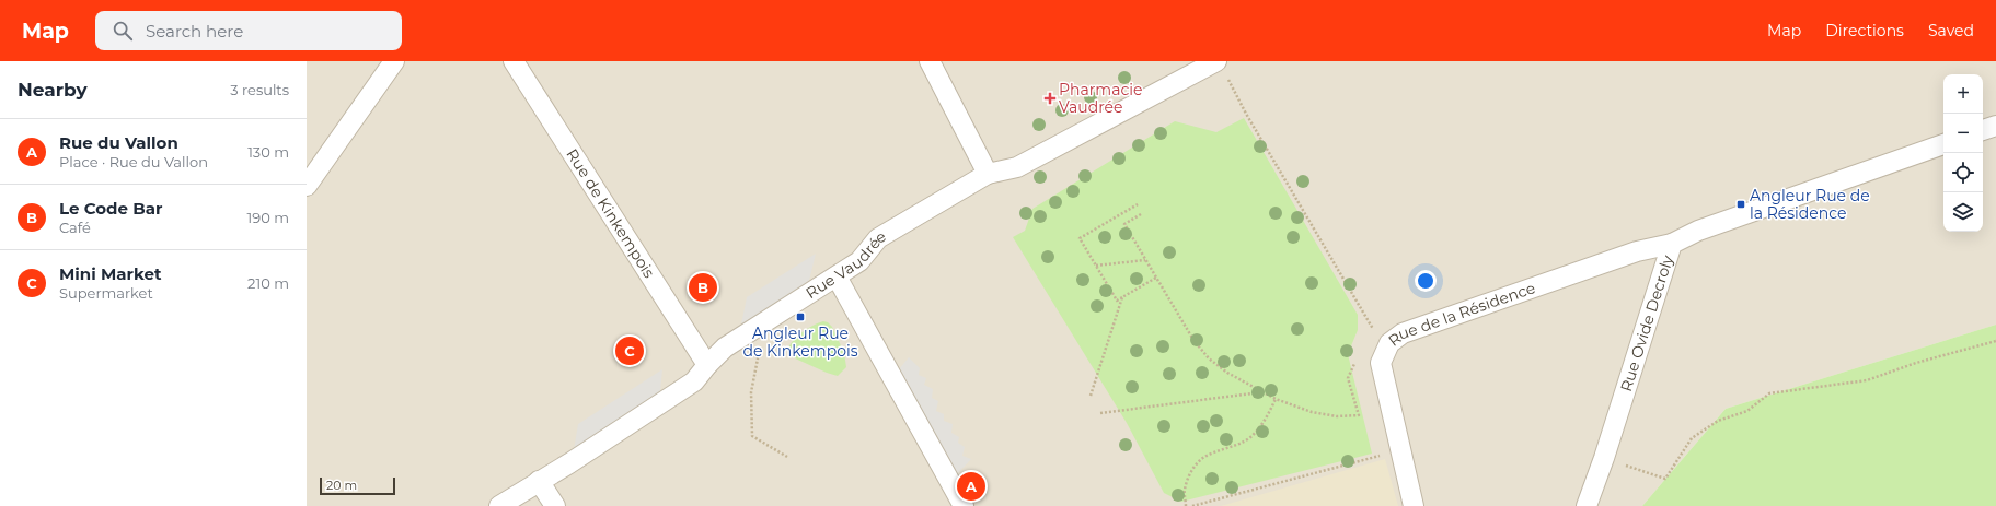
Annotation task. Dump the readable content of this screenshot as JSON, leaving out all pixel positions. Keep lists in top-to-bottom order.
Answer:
{
  "streets": {
    "street": [
      "Rue de Kinkempois",
      "Rue Vaudrée",
      "Rue de la Résidence",
      "Rue Ovide Decroly"
    ]
  },
  "crossings": [
    ["Rue de Kinkempois", "Rue Vaudrée"],
    ["Rue de la Résidence", "Rue Ovide Decroly"]
  ],
  "places": {
    "health": ["Pharmacie Vaudrée"],
    "transit": ["Angleur Rue de la Résidence", "Angleur Rue de Kinkempois"]
  },
  "scale_bar": "20 m",
  "page": {
    "header": "Map",
    "search": "Search here",
    "nav": ["Map", "Directions", "Saved"],
    "heading": ["Nearby", "3 results"],
    "map_buttons": ["+", "−"],
    "list": [
      {
        "mark": "A",
        "name": "Rue du Vallon",
        "note": "Place · Rue du Vallon",
        "value": "130 m"
      },
      {
        "mark": "B",
        "name": "Le Code Bar",
        "note": "Café",
        "value": "190 m"
      },
      {
        "mark": "C",
        "name": "Mini Market",
        "note": "Supermarket",
        "value": "210 m"
      }
    ],
    "pins": ["B", "C", "A"],
    "scale": "20 m"
  }
}
